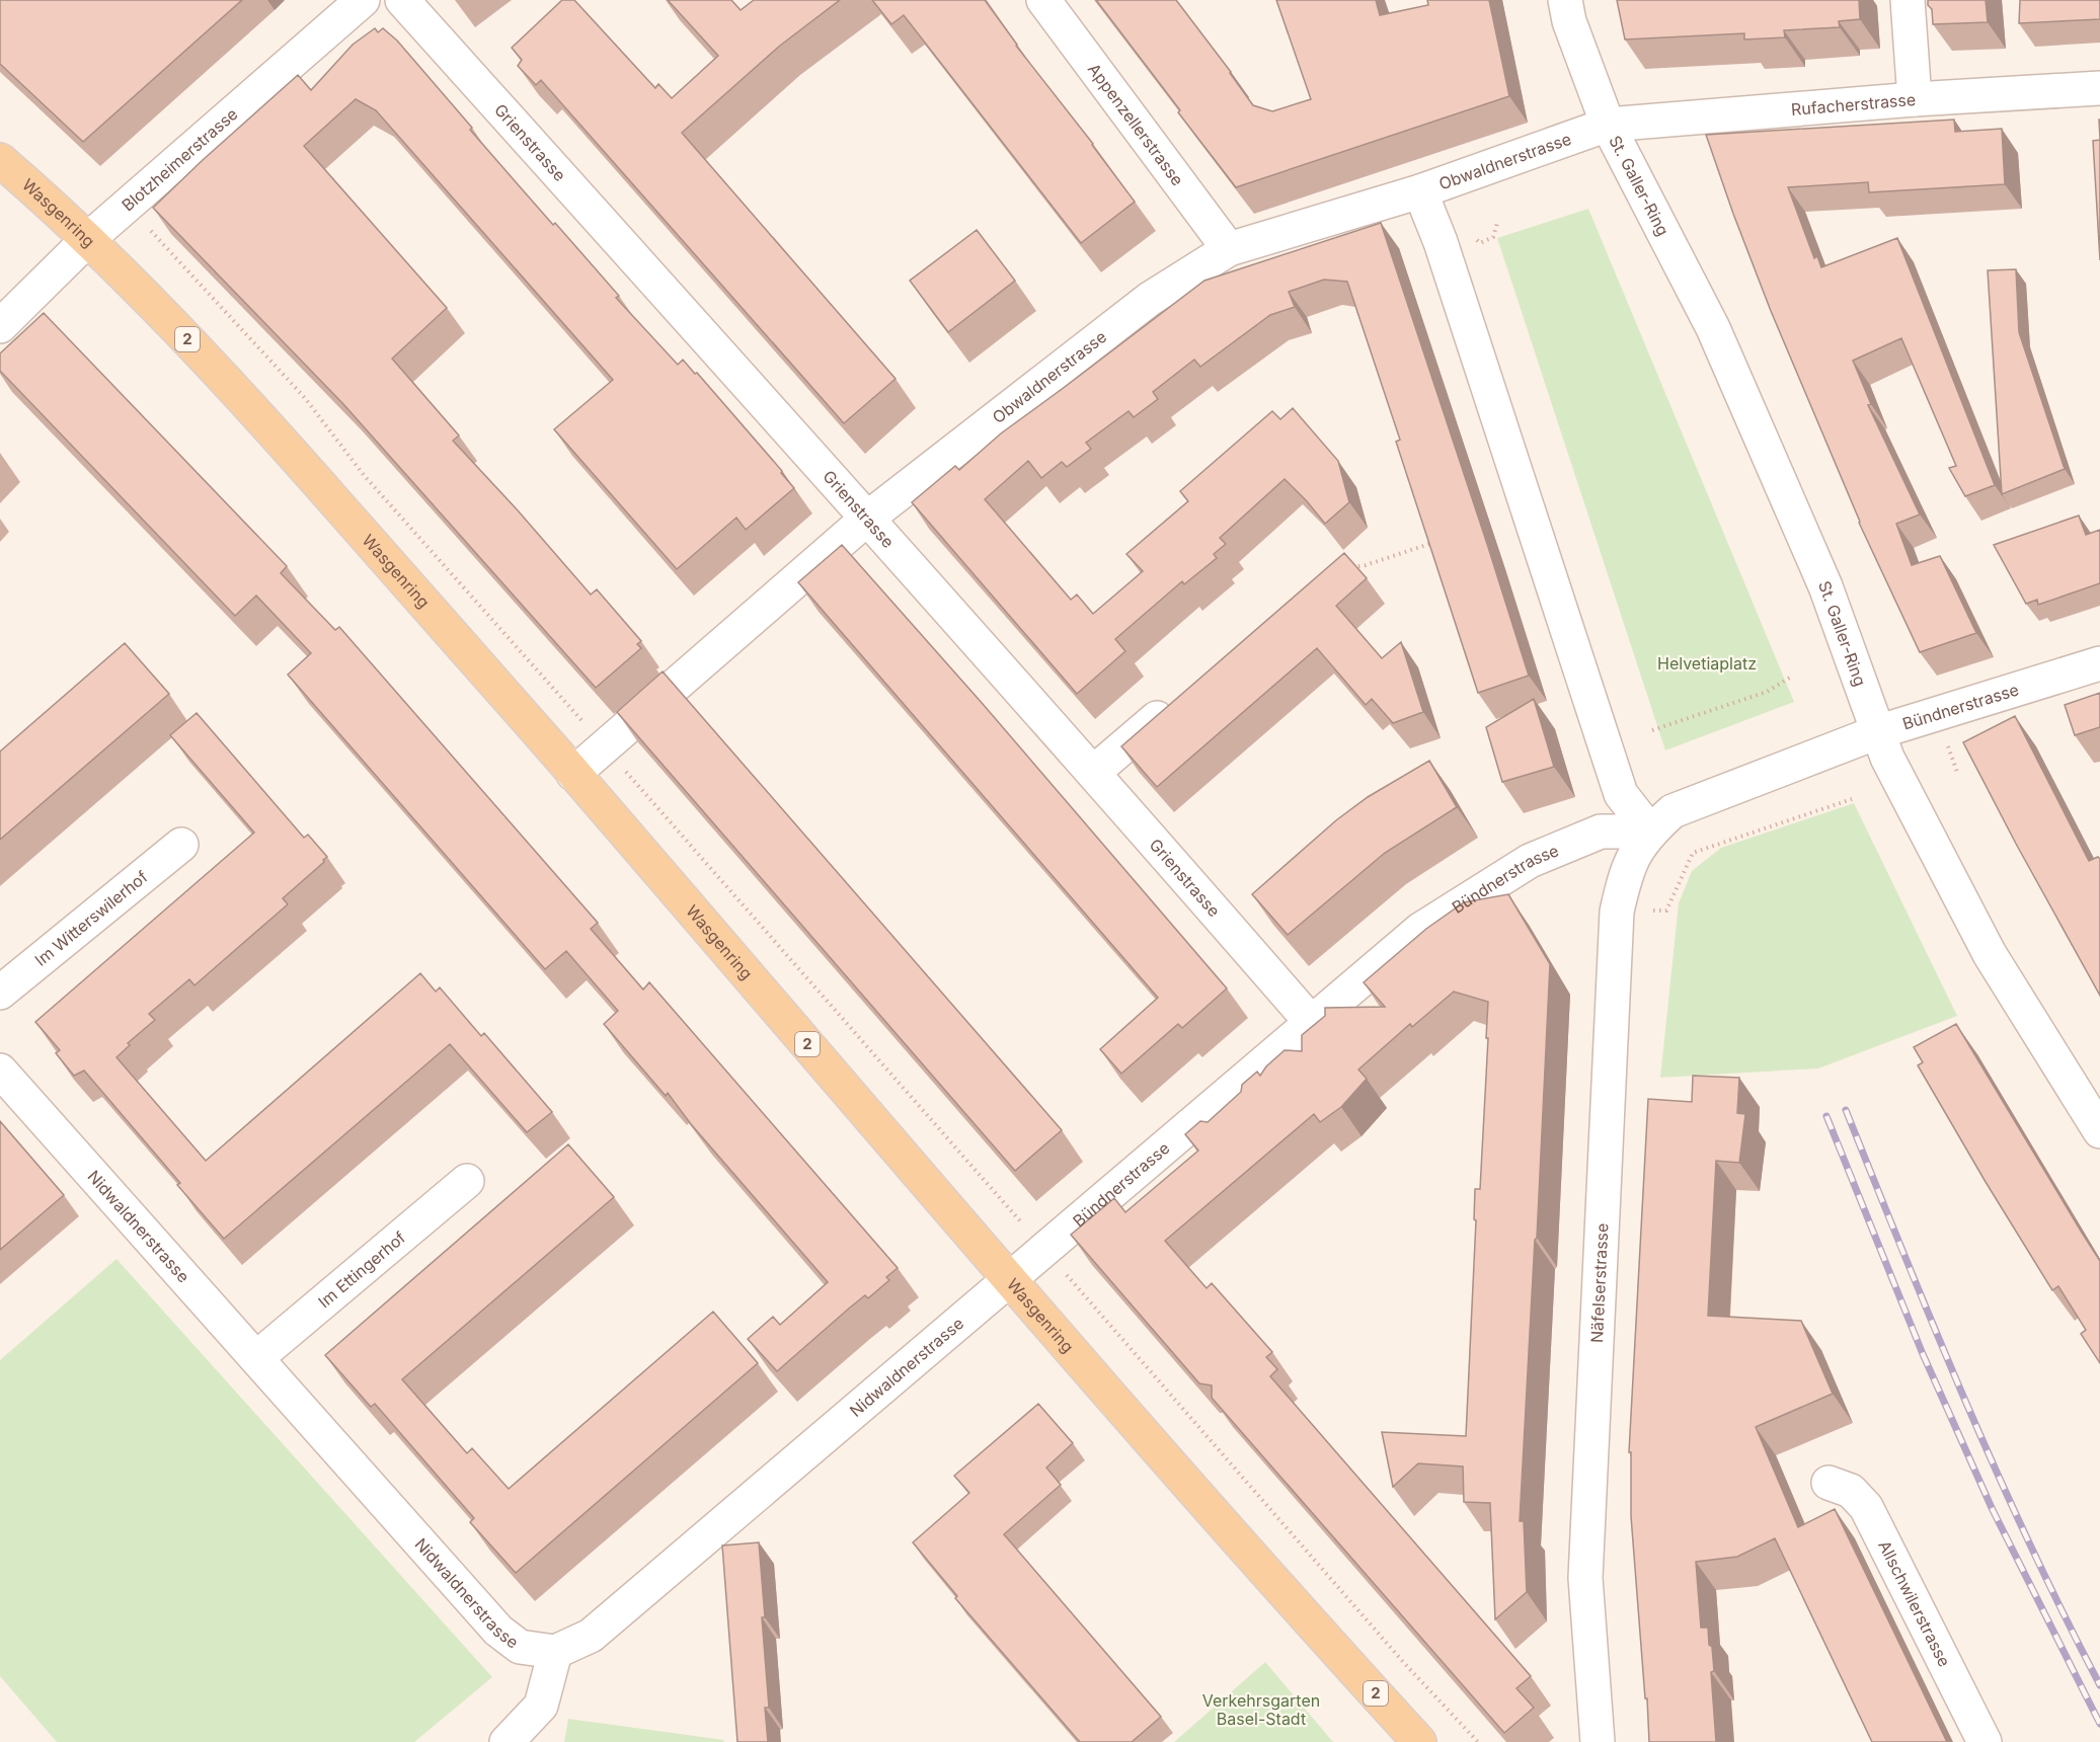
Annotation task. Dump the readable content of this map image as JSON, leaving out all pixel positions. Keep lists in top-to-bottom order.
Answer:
{
  "streets": {
    "main road": ["Wasgenring", "2"],
    "street": [
      "Rufacherstrasse",
      "Appenzellerstrasse",
      "Grienstrasse",
      "Blotzheimerstrasse",
      "Obwaldnerstrasse",
      "St. Galler-Ring",
      "Bündnerstrasse",
      "Im Witterswilerhof",
      "Nidwaldnerstrasse",
      "Im Ettingerhof",
      "Näfelserstrasse",
      "Allschwilerstrasse"
    ]
  },
  "crossings": [
    ["Rufacherstrasse", "Obwaldnerstrasse"],
    ["Rufacherstrasse", "St. Galler-Ring"],
    ["Appenzellerstrasse", "Obwaldnerstrasse"],
    ["Grienstrasse", "Obwaldnerstrasse"],
    ["Grienstrasse", "Bündnerstrasse"],
    ["Blotzheimerstrasse", "Wasgenring"],
    ["Obwaldnerstrasse", "St. Galler-Ring"],
    ["Obwaldnerstrasse", "Wasgenring"],
    ["St. Galler-Ring", "Bündnerstrasse"],
    ["Wasgenring", "Bündnerstrasse"],
    ["Wasgenring", "Nidwaldnerstrasse"],
    ["Bündnerstrasse", "Nidwaldnerstrasse"],
    ["Bündnerstrasse", "Näfelserstrasse"],
    ["Nidwaldnerstrasse", "Im Ettingerhof"]
  ],
  "parks": ["Helvetiaplatz", "Verkehrsgarten Basel-Stadt"]
}
